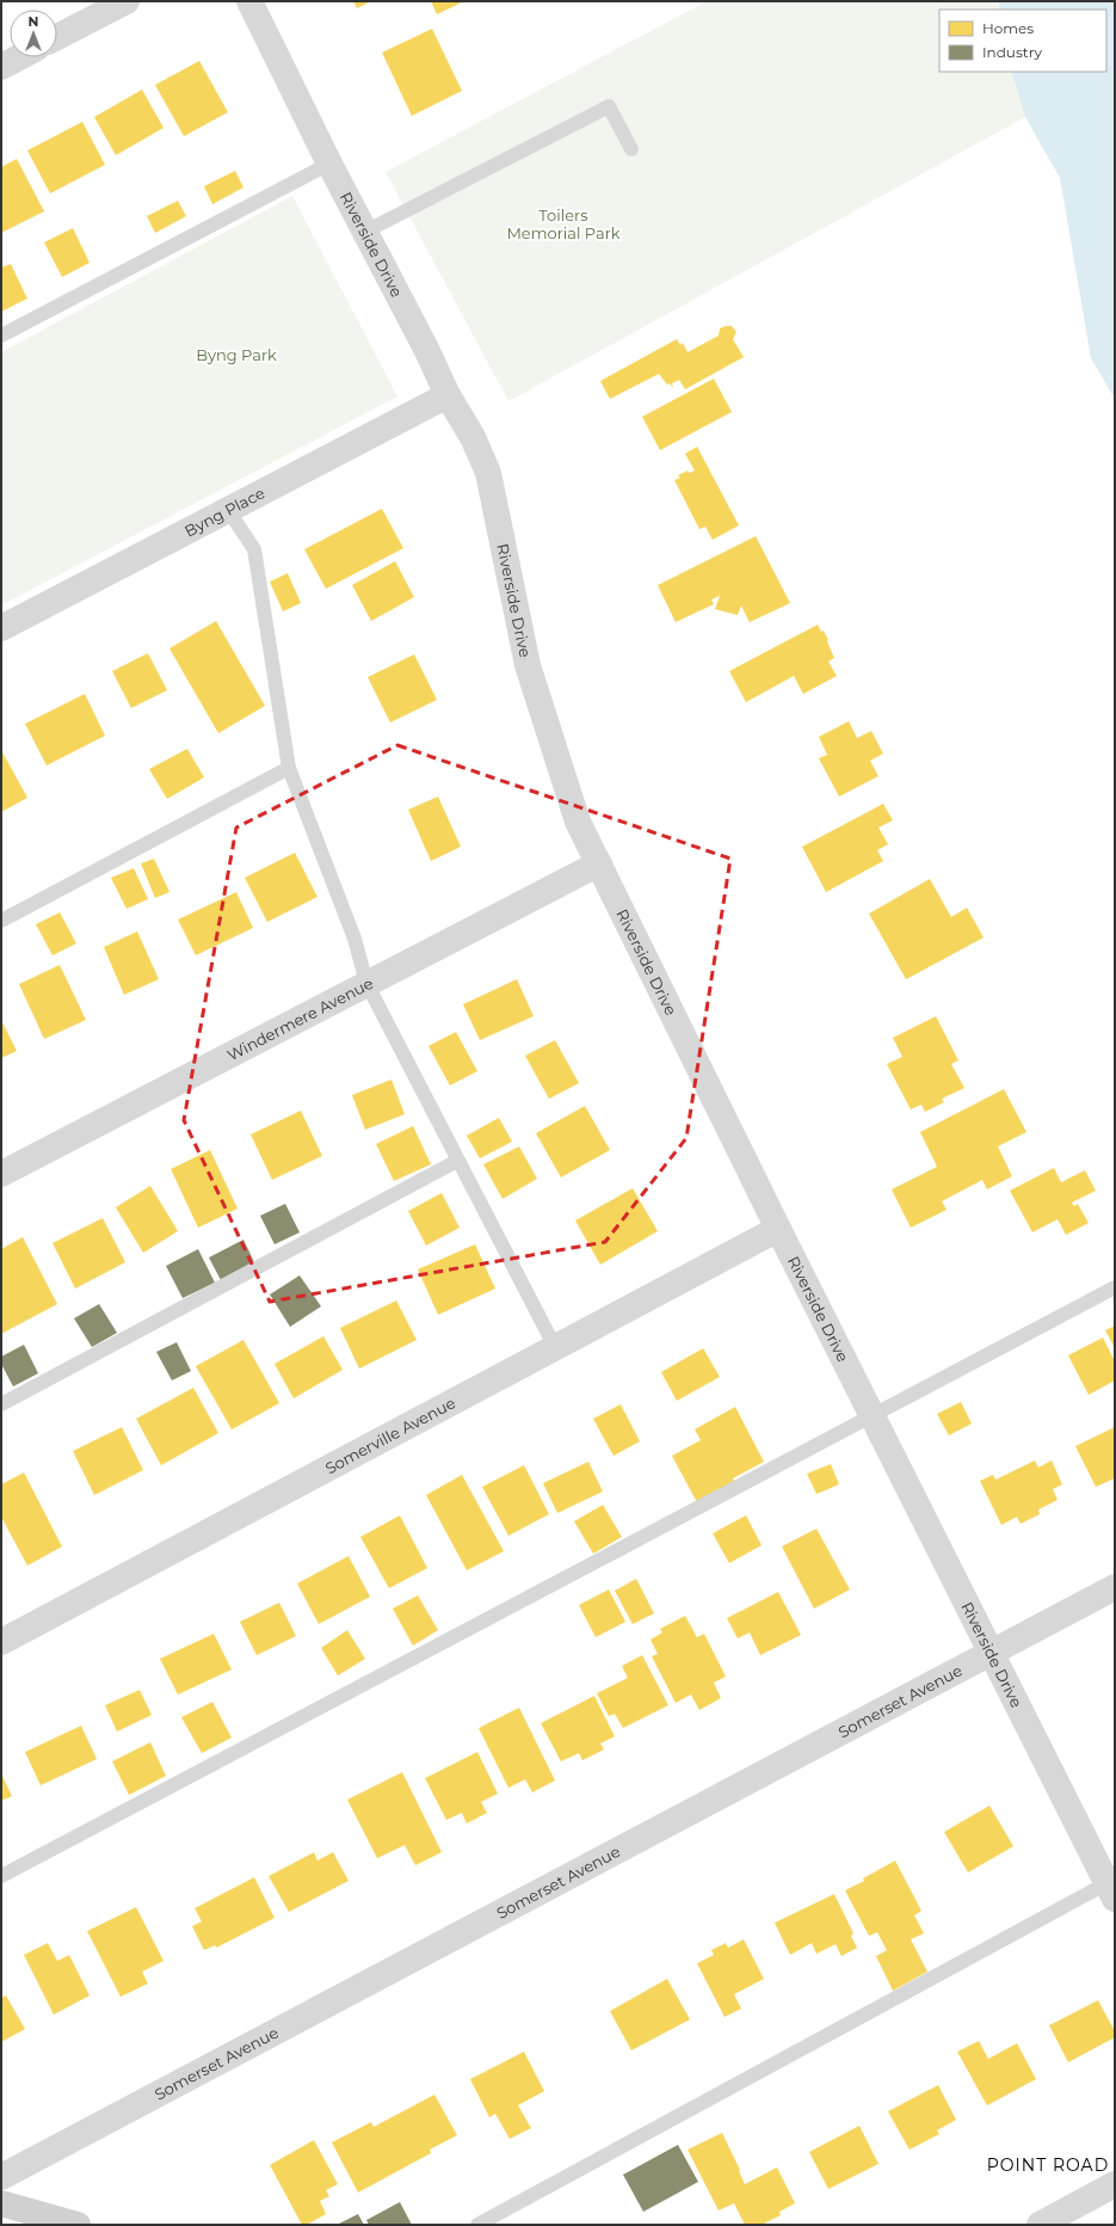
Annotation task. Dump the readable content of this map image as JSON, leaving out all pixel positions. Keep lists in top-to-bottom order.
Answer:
{
  "streets": {
    "street": [
      "Riverside Drive",
      "Byng Place",
      "Windermere Avenue",
      "Somerville Avenue",
      "Somerset Avenue"
    ]
  },
  "crossings": [
    ["Riverside Drive", "Byng Place"],
    ["Riverside Drive", "Windermere Avenue"],
    ["Riverside Drive", "Somerville Avenue"],
    ["Riverside Drive", "Somerset Avenue"]
  ],
  "districts": ["POINT ROAD"],
  "parks": ["Toilers Memorial Park", "Byng Park"],
  "legend": ["Homes", "Industry"],
  "north": "top"
}
